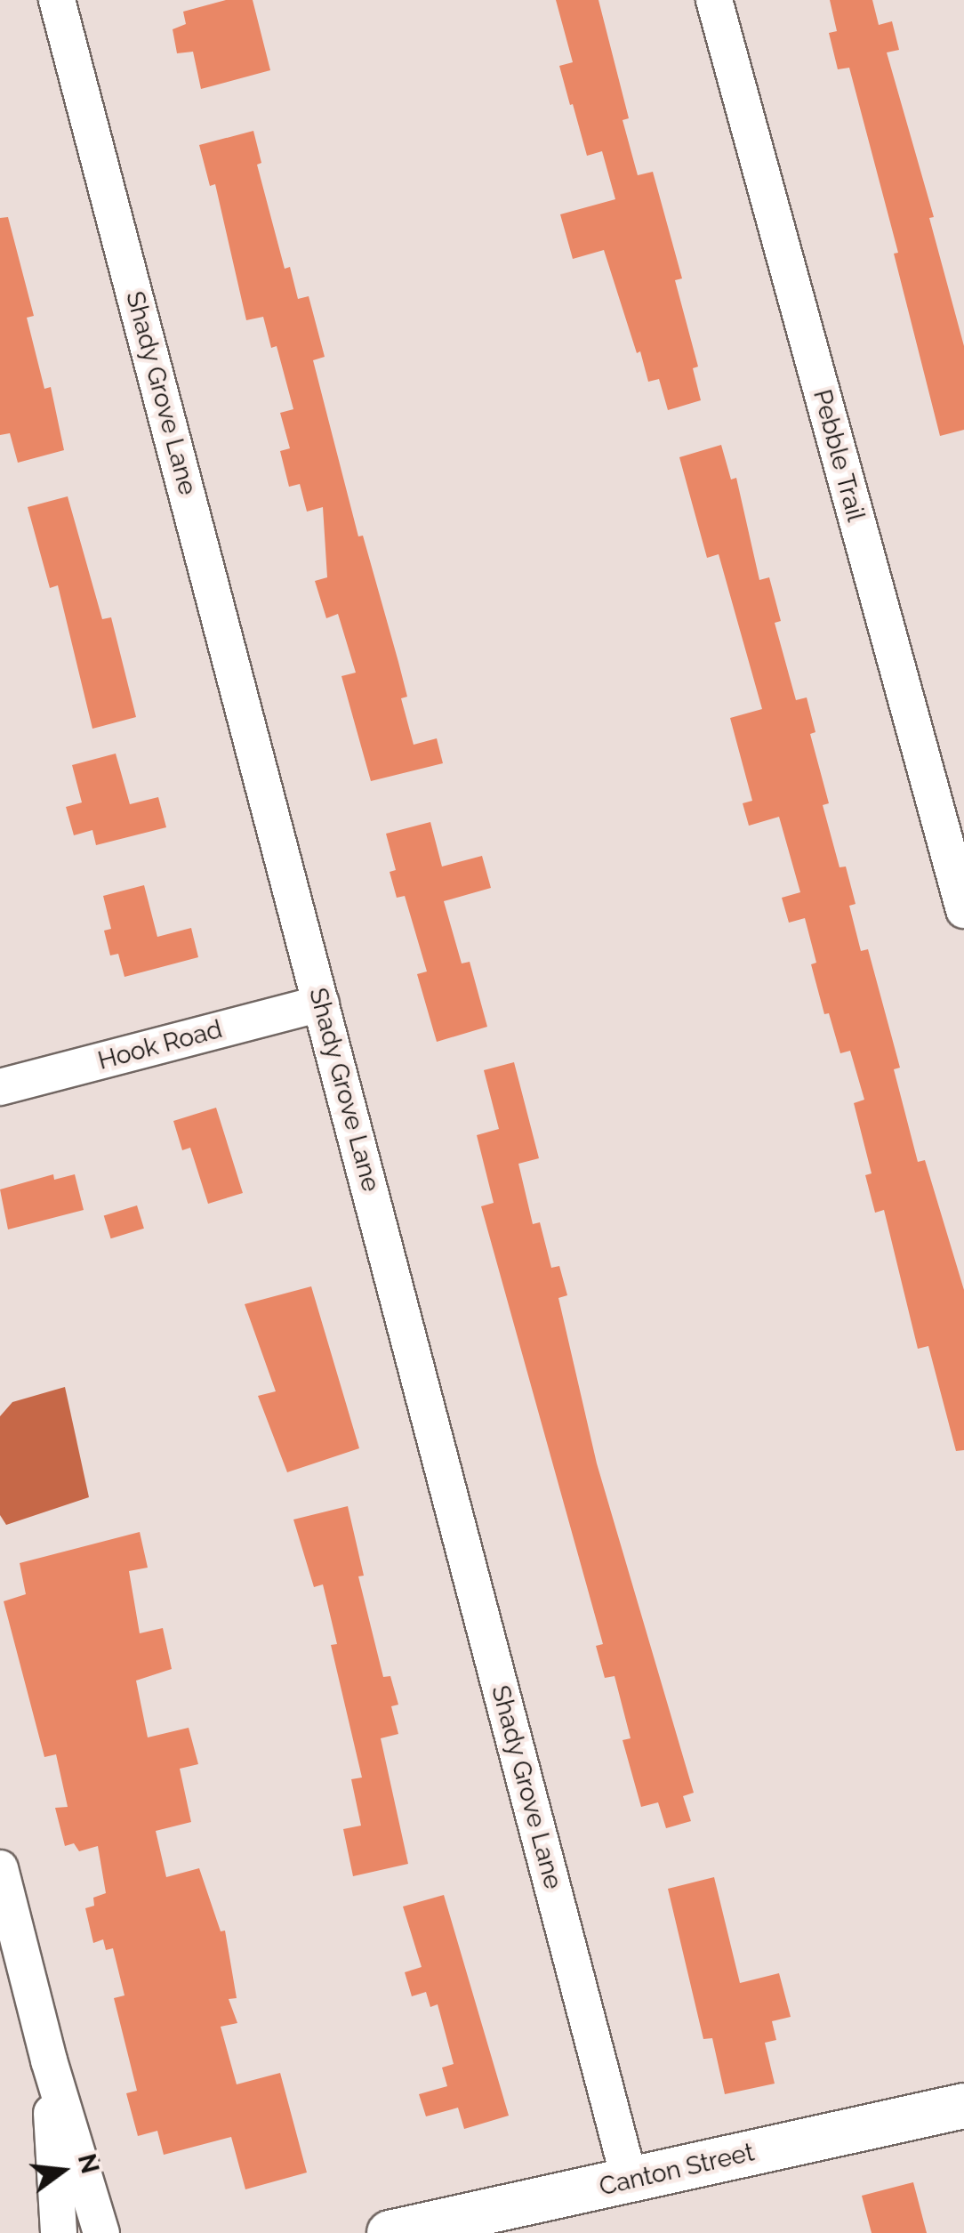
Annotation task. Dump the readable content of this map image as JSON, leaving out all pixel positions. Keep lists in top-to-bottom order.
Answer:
{
  "streets": {
    "street": [
      "Shady Grove Lane",
      "Pebble Trail",
      "Hook Road",
      "Canton Street"
    ]
  },
  "crossings": [
    ["Shady Grove Lane", "Hook Road"],
    ["Shady Grove Lane", "Canton Street"]
  ],
  "north": "right"
}
